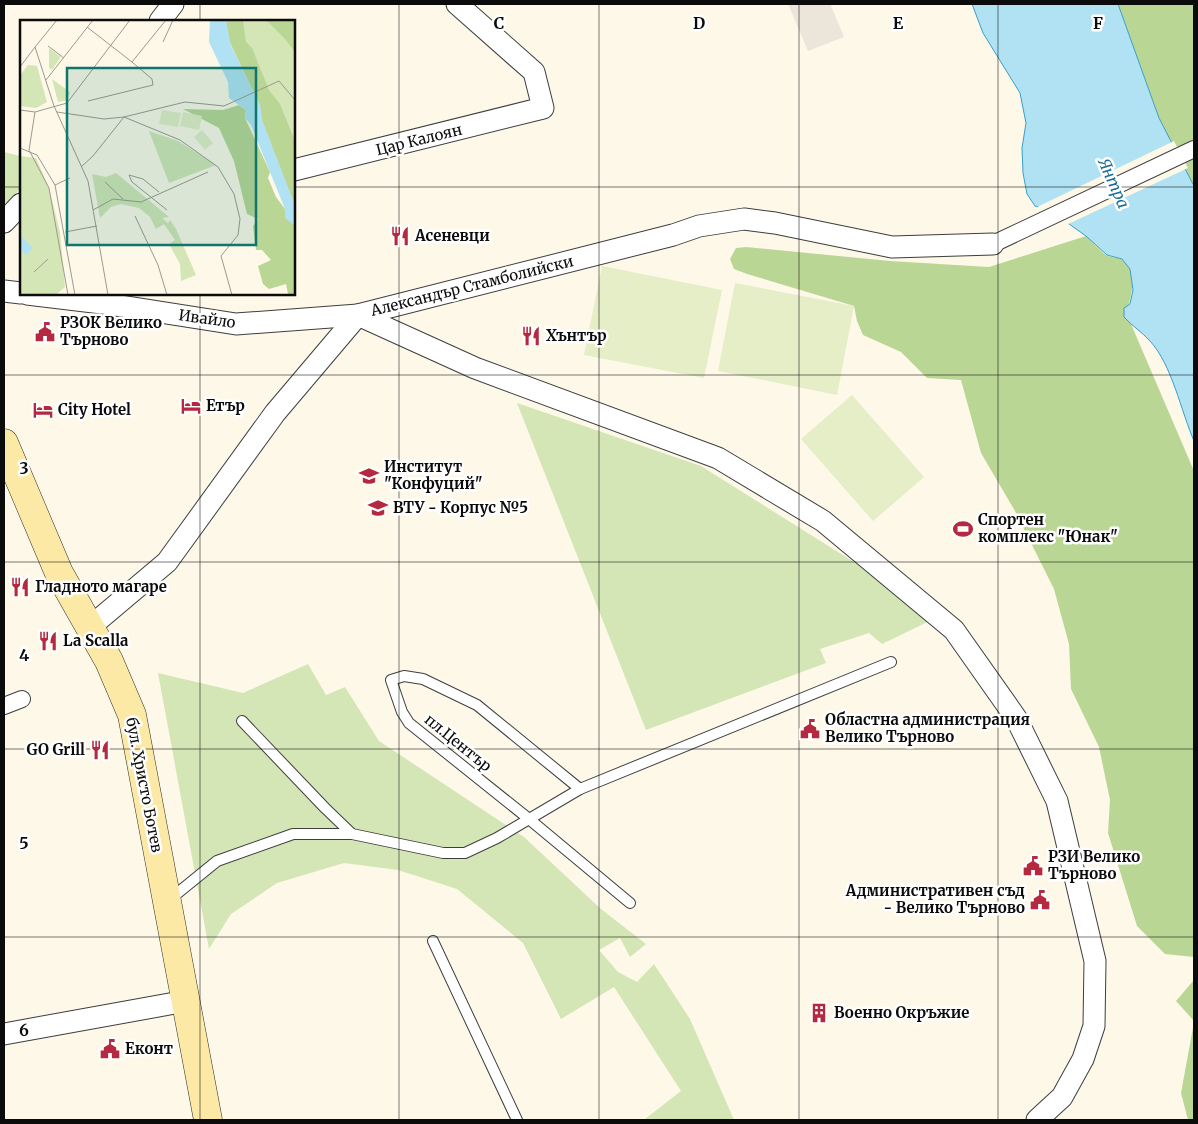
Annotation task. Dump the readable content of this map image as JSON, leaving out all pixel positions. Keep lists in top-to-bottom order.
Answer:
{
  "streets": {
    "main road": ["бул. Христо Ботев"],
    "street": ["Цар Калоян", "Александър Стамболийски", "Ивайло"],
    "lane": ["пл.Център"]
  },
  "crossings": [
    ["Александър Стамболийски", "Ивайло"],
    ["Александър Стамболийски", "бул. Христо Ботев"]
  ],
  "water": ["Янтра"],
  "places": {
    "restaurant": [
      "Асеневци",
      "Хънтър",
      "Гладното магаре",
      "La Scalla",
      "GO Grill"
    ],
    "public building": [
      "РЗОК Велико Търново",
      "Областна администрация Велико Търново",
      "РЗИ Велико Търново",
      "Административен съд - Велико Търново",
      "Еконт"
    ],
    "hotel": ["Етър", "City Hotel"],
    "school or university": ["Институт \"Конфуций\"", "ВТУ - Корпус №5"],
    "sports": ["Спортен комплекс \"Юнак\""],
    "building": ["Военно Окръжие"]
  },
  "grid": {
    "columns": [
      "C",
      "D",
      "E",
      "F"
    ],
    "rows": [
      "3",
      "4",
      "5",
      "6"
    ]
  }
}
